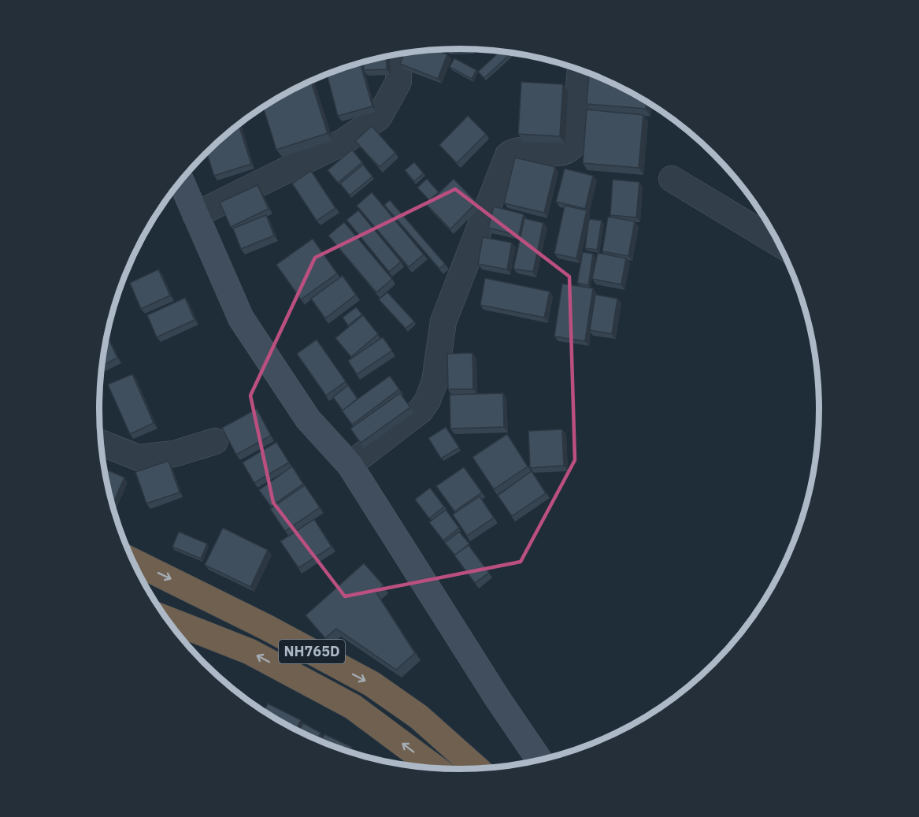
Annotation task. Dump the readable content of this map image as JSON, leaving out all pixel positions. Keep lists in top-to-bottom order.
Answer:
{
  "streets": {
    "highway": ["NH765D"]
  }
}
